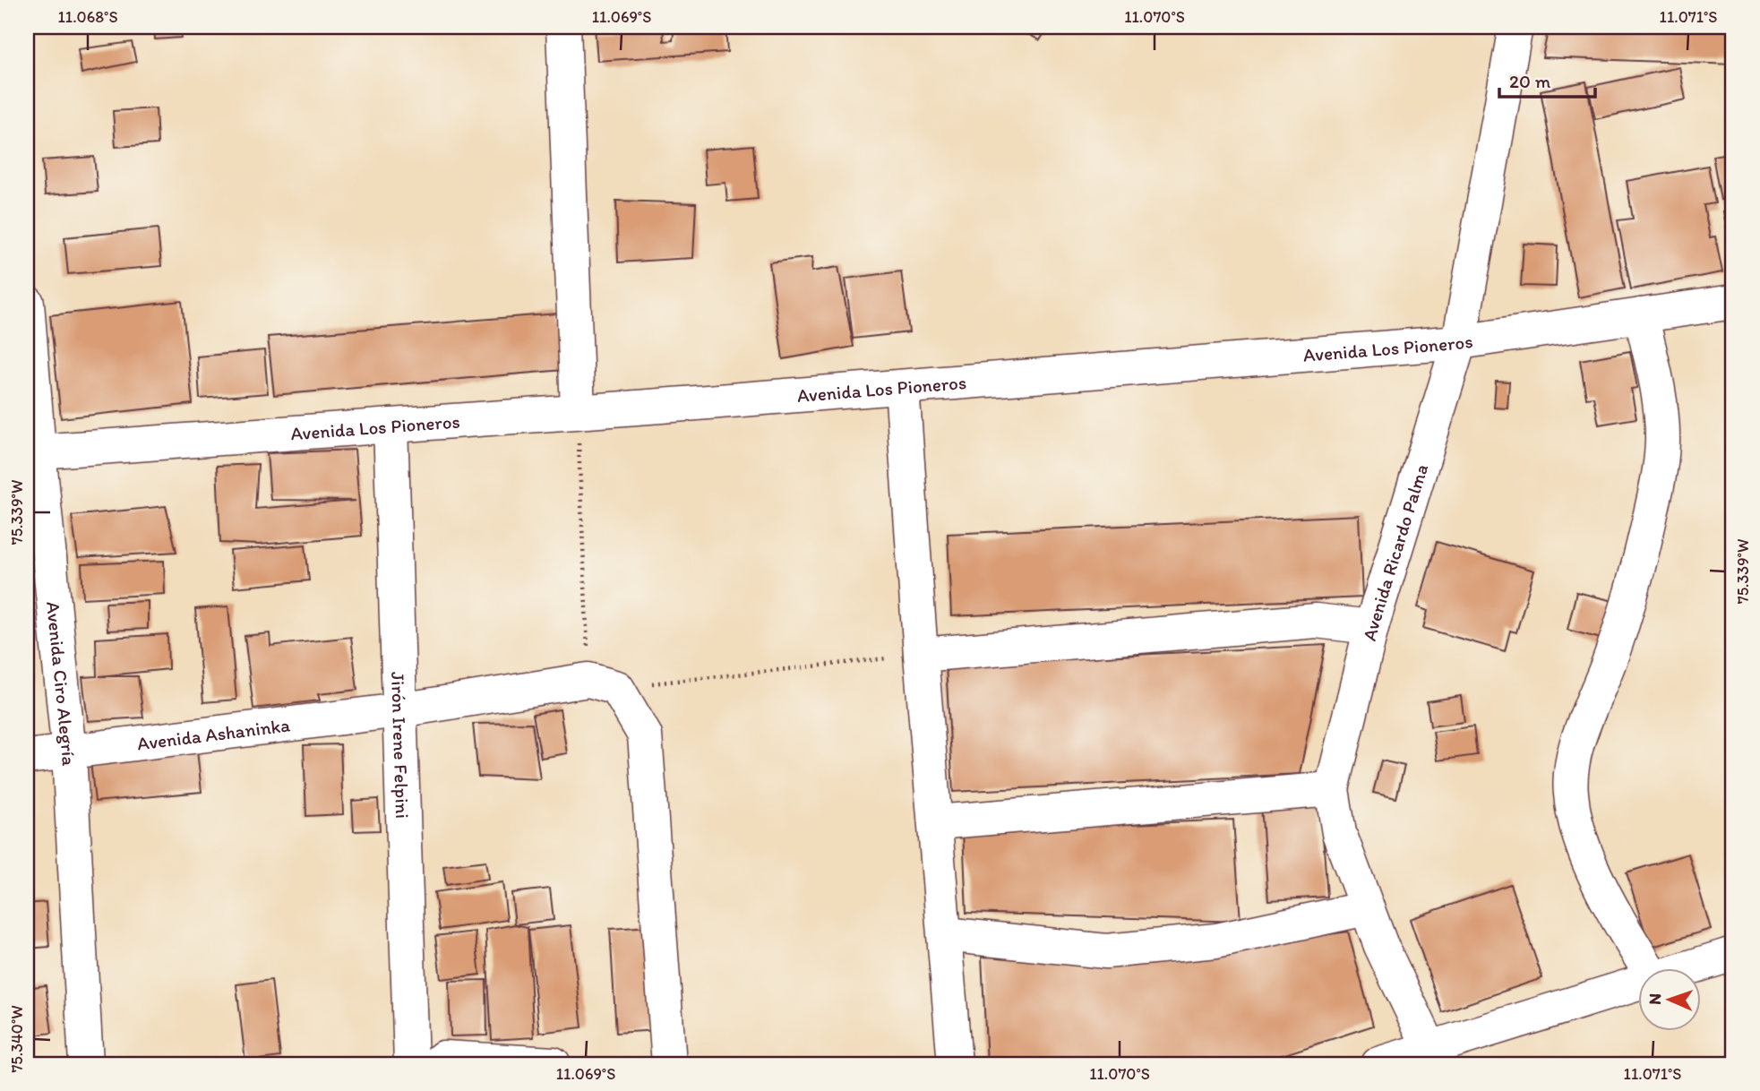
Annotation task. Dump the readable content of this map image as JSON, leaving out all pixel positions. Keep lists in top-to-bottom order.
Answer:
{
  "streets": {
    "street": [
      "Avenida Los Pioneros",
      "Avenida Ricardo Palma",
      "Avenida Ciro Alegría",
      "Avenida Ashaninka",
      "Jirón Irene Felpini"
    ]
  },
  "crossings": [
    ["Avenida Los Pioneros", "Avenida Ricardo Palma"],
    ["Avenida Los Pioneros", "Avenida Ciro Alegría"],
    ["Avenida Los Pioneros", "Jirón Irene Felpini"],
    ["Avenida Ciro Alegría", "Avenida Ashaninka"],
    ["Avenida Ashaninka", "Jirón Irene Felpini"]
  ],
  "scale_bar": "20 m",
  "north": "left",
  "coordinates": [
    "11.068°S",
    "11.069°S",
    "11.070°S",
    "11.071°S",
    "75.339°W",
    "75.340°W"
  ]
}
